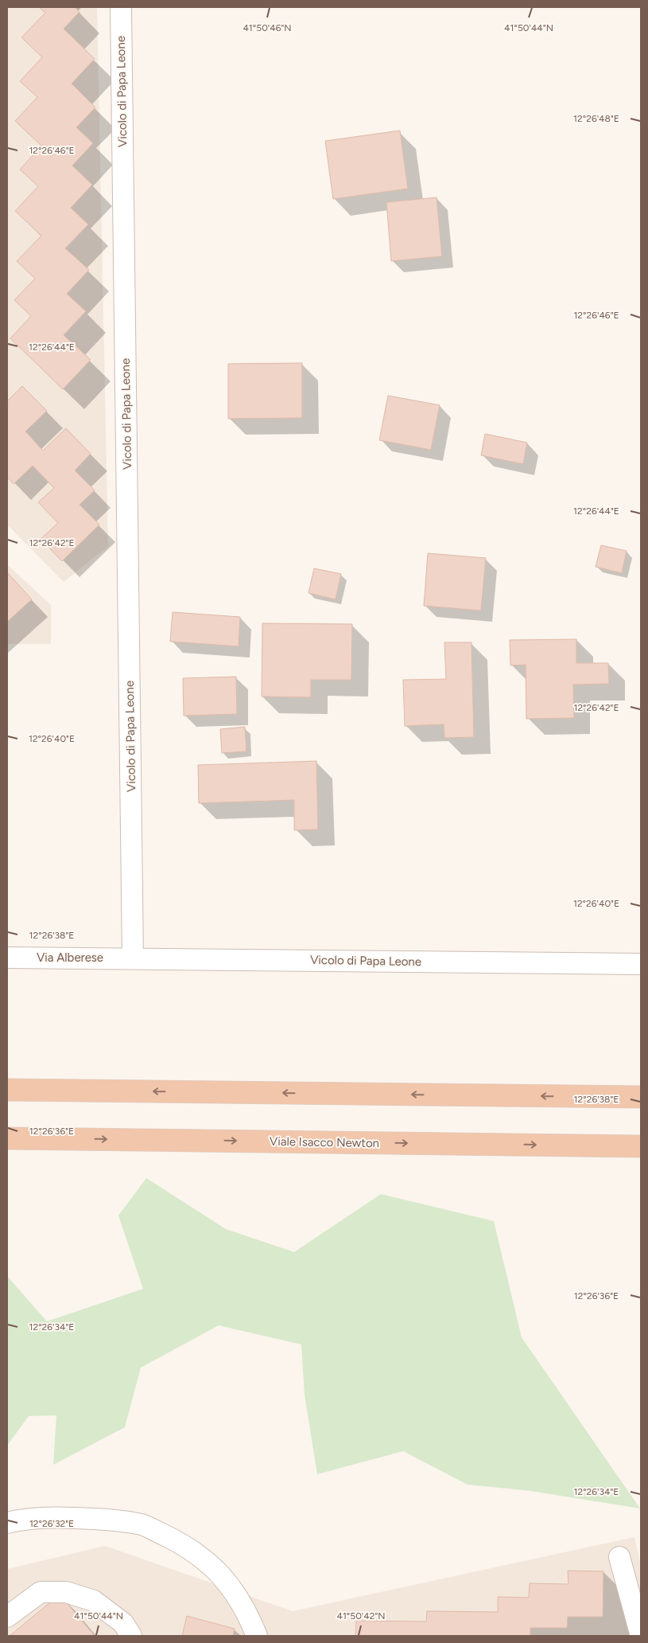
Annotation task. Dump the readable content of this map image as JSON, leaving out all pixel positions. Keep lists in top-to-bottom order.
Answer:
{
  "streets": {
    "highway": ["Viale Isacco Newton"],
    "street": ["Vicolo di Papa Leone", "Via Alberese"]
  },
  "crossings": [
    ["Vicolo di Papa Leone", "Via Alberese"]
  ],
  "coordinates": [
    "41°50'44\"N",
    "41°50'46\"N",
    "12°26'48\"E",
    "12°26'46\"E",
    "12°26'44\"E",
    "12°26'42\"E",
    "12°26'40\"E",
    "12°26'38\"E",
    "12°26'36\"E",
    "12°26'34\"E",
    "12°26'32\"E",
    "41°50'42\"N"
  ]
}
